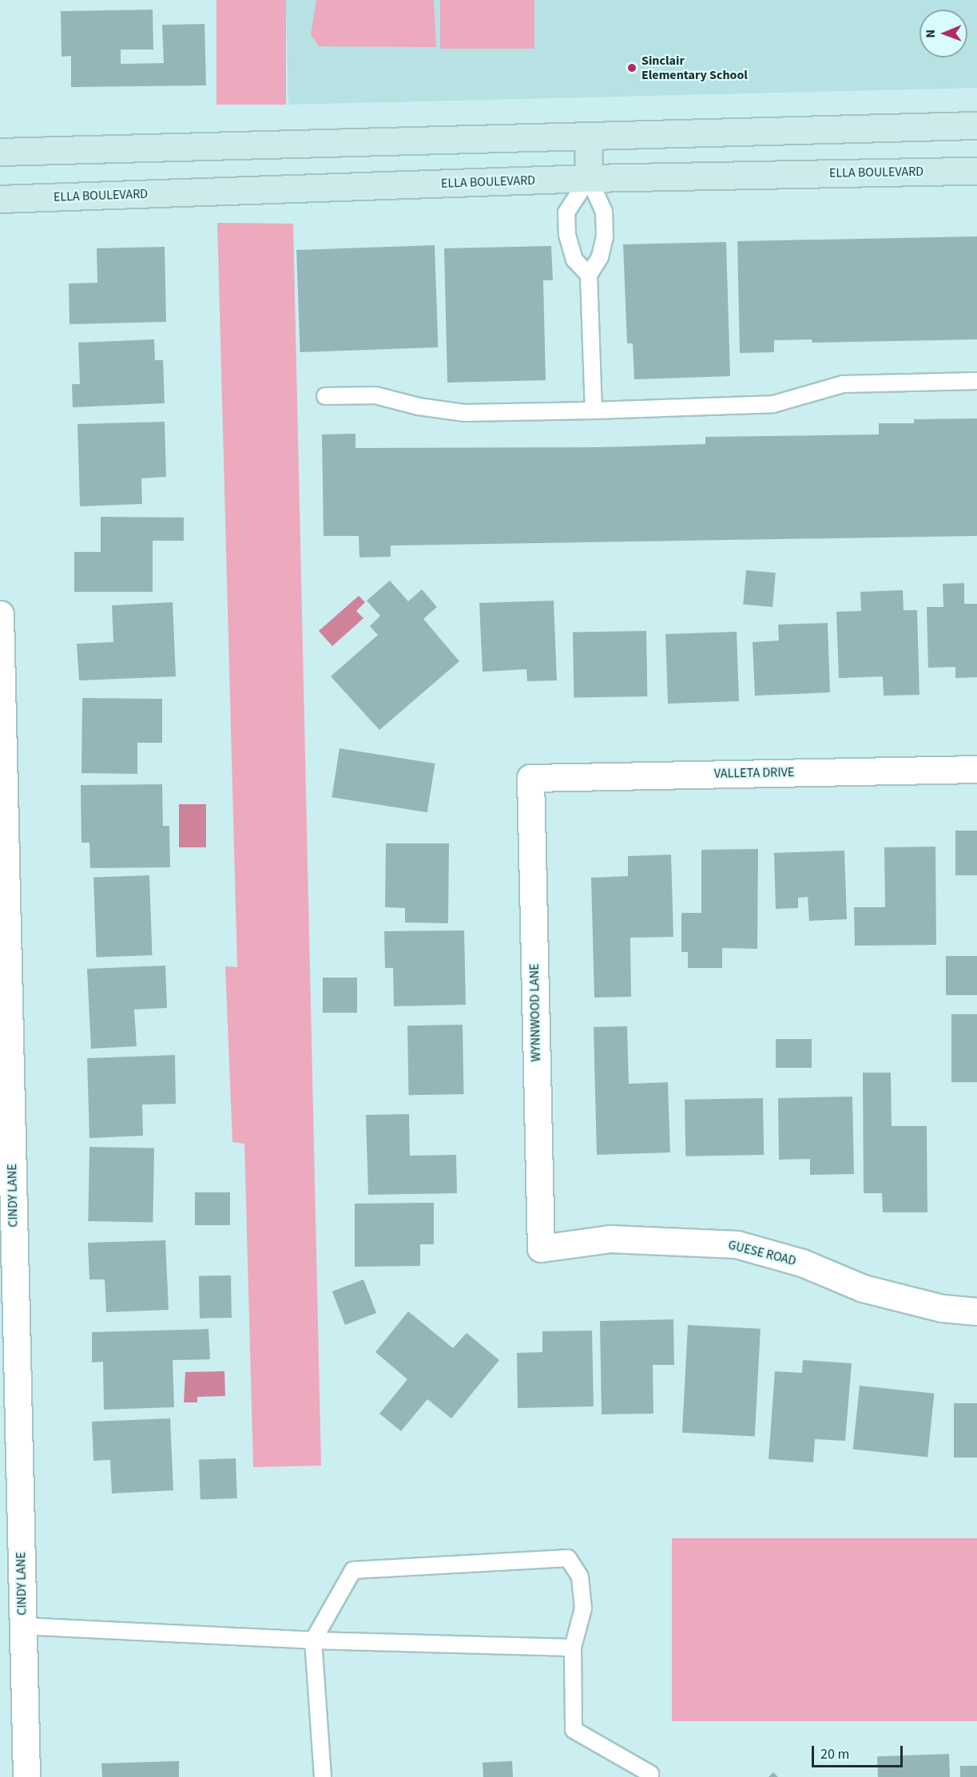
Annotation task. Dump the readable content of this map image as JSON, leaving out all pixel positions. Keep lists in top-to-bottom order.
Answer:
{
  "streets": {
    "main road": ["ELLA BOULEVARD"],
    "street": [
      "VALLETA DRIVE",
      "WYNNWOOD LANE",
      "CINDY LANE",
      "GUESE ROAD"
    ]
  },
  "crossings": [
    ["VALLETA DRIVE", "WYNNWOOD LANE"],
    ["WYNNWOOD LANE", "GUESE ROAD"]
  ],
  "places": ["Sinclair Elementary School"],
  "scale_bar": "20 m",
  "north": "left"
}
